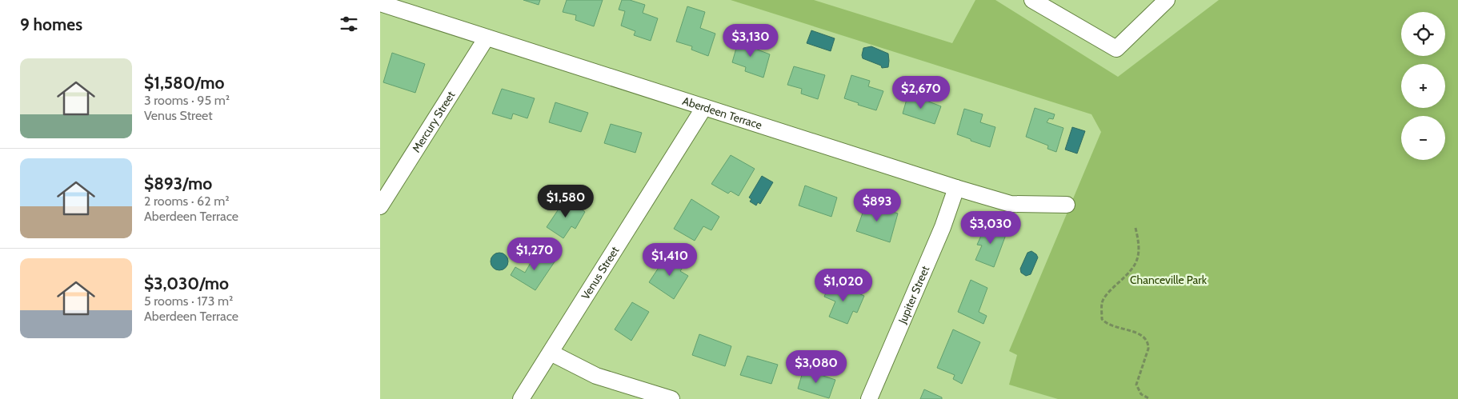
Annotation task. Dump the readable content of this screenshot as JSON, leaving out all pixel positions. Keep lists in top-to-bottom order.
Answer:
{
  "streets": {
    "street": [
      "Aberdeen Terrace",
      "Mercury Street",
      "Venus Street",
      "Jupiter Street"
    ]
  },
  "crossings": [
    ["Aberdeen Terrace", "Mercury Street"],
    ["Aberdeen Terrace", "Venus Street"],
    ["Aberdeen Terrace", "Jupiter Street"]
  ],
  "parks": ["Chanceville Park"],
  "page": {
    "heading": "9 homes",
    "map_buttons": ["+", "−"],
    "price": [
      "$3,130",
      "$2,670",
      "$1,580",
      "$893",
      "$3,030",
      "$1,270",
      "$1,410",
      "$1,020",
      "$3,080"
    ],
    "list": [
      {
        "name": "$1,580/mo",
        "note": "3 rooms · 95 m² · Venus Street"
      },
      {
        "name": "$893/mo",
        "note": "2 rooms · 62 m² · Aberdeen Terrace"
      },
      {
        "name": "$3,030/mo",
        "note": "5 rooms · 173 m² · Aberdeen Terrace"
      }
    ]
  }
}
